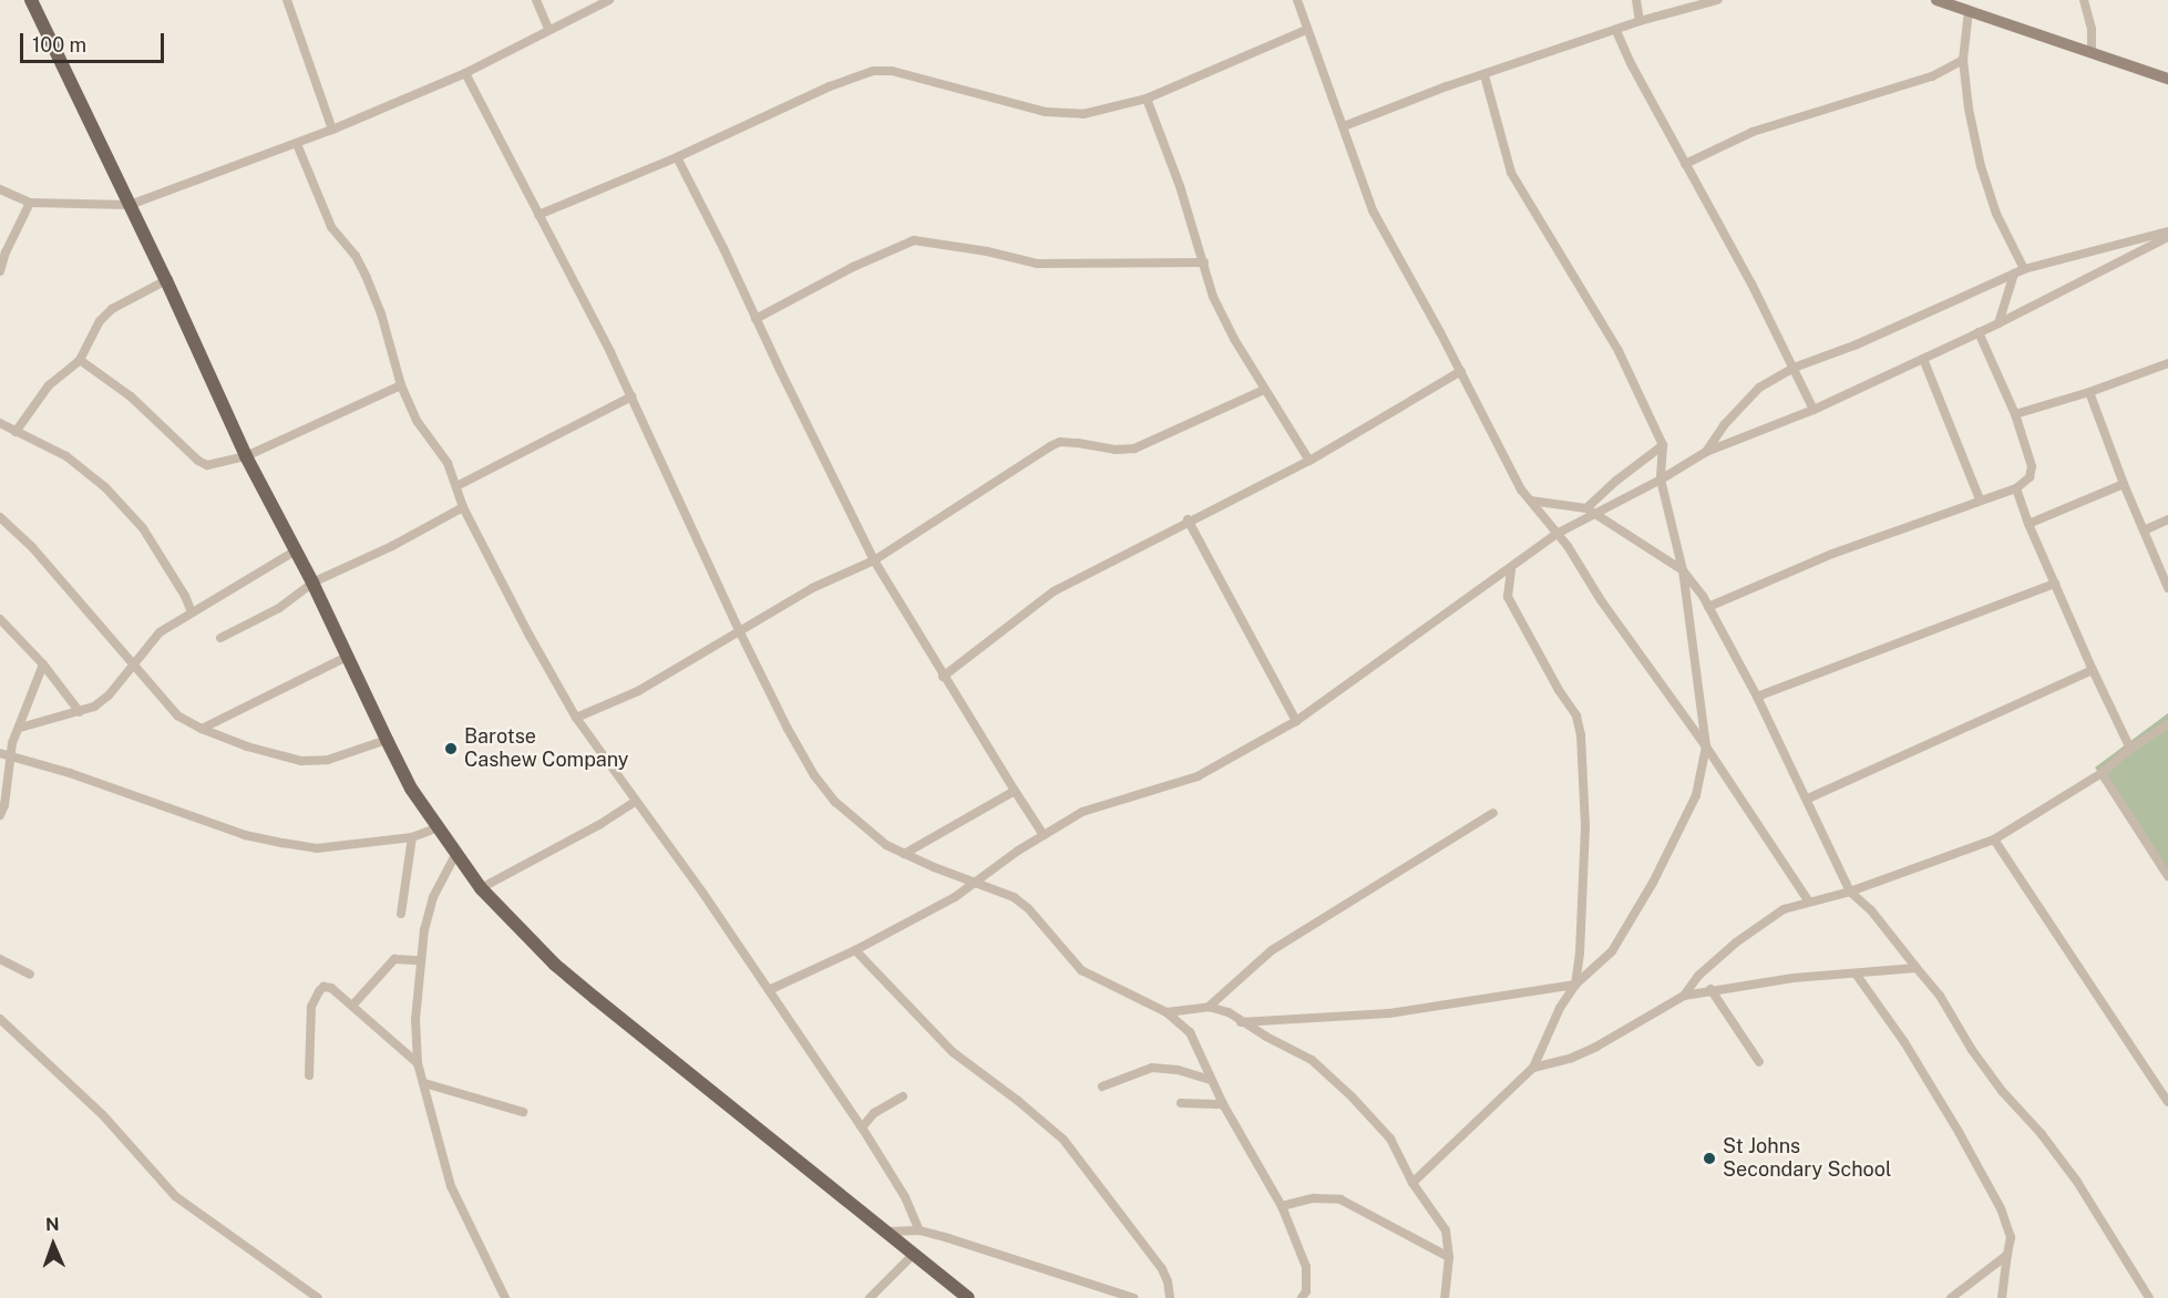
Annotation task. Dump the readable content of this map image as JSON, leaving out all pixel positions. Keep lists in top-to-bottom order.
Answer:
{
  "places": ["Barotse Cashew Company", "St Johns Secondary School"],
  "scale_bar": "100 m",
  "north": "top"
}
